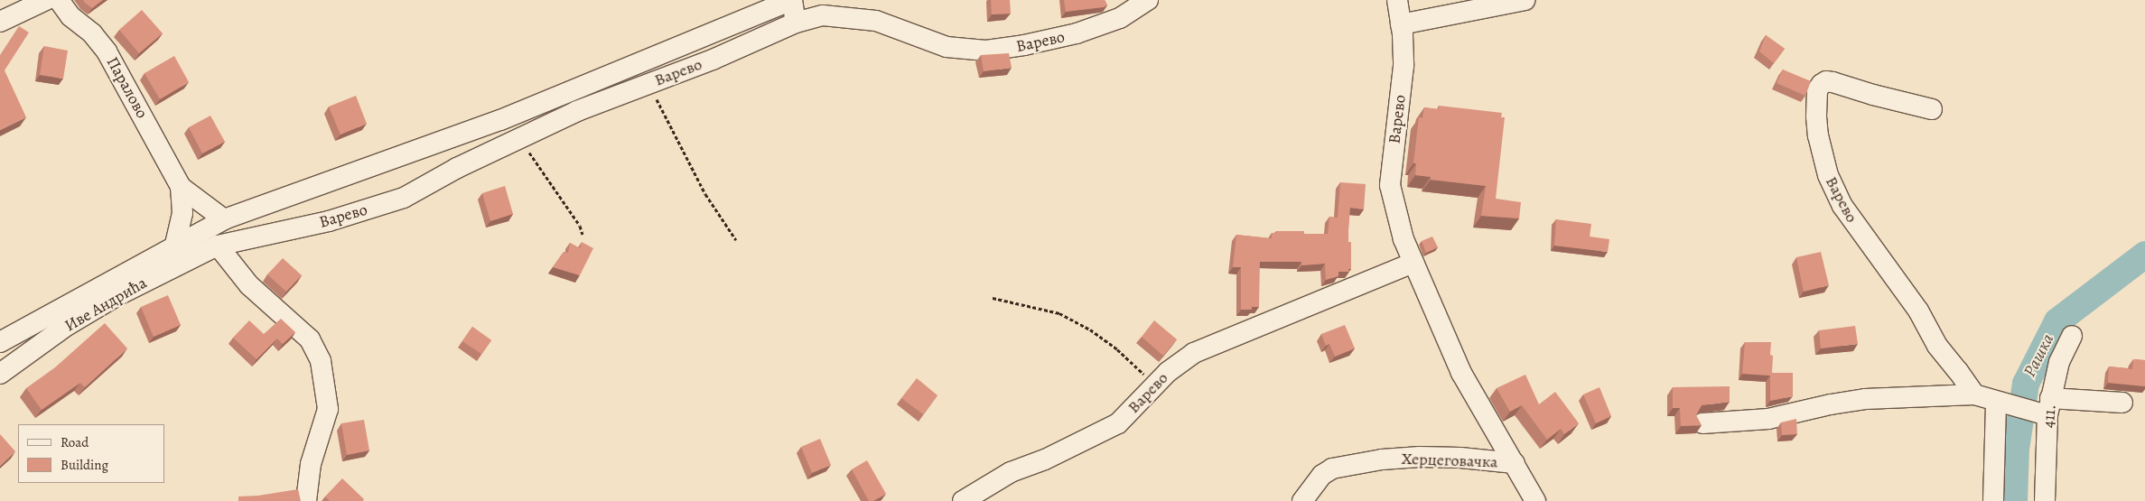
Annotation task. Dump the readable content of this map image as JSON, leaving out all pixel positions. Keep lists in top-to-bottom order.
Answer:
{
  "streets": {
    "street": [
      "Варево",
      "Паралово",
      "Иве Андрића",
      "411.",
      "Херцеговачка"
    ]
  },
  "crossings": [
    ["Варево", "Иве Андрића"],
    ["Варево", "Херцеговачка"]
  ],
  "water": ["Рашка"],
  "legend": ["Road", "Building"]
}
